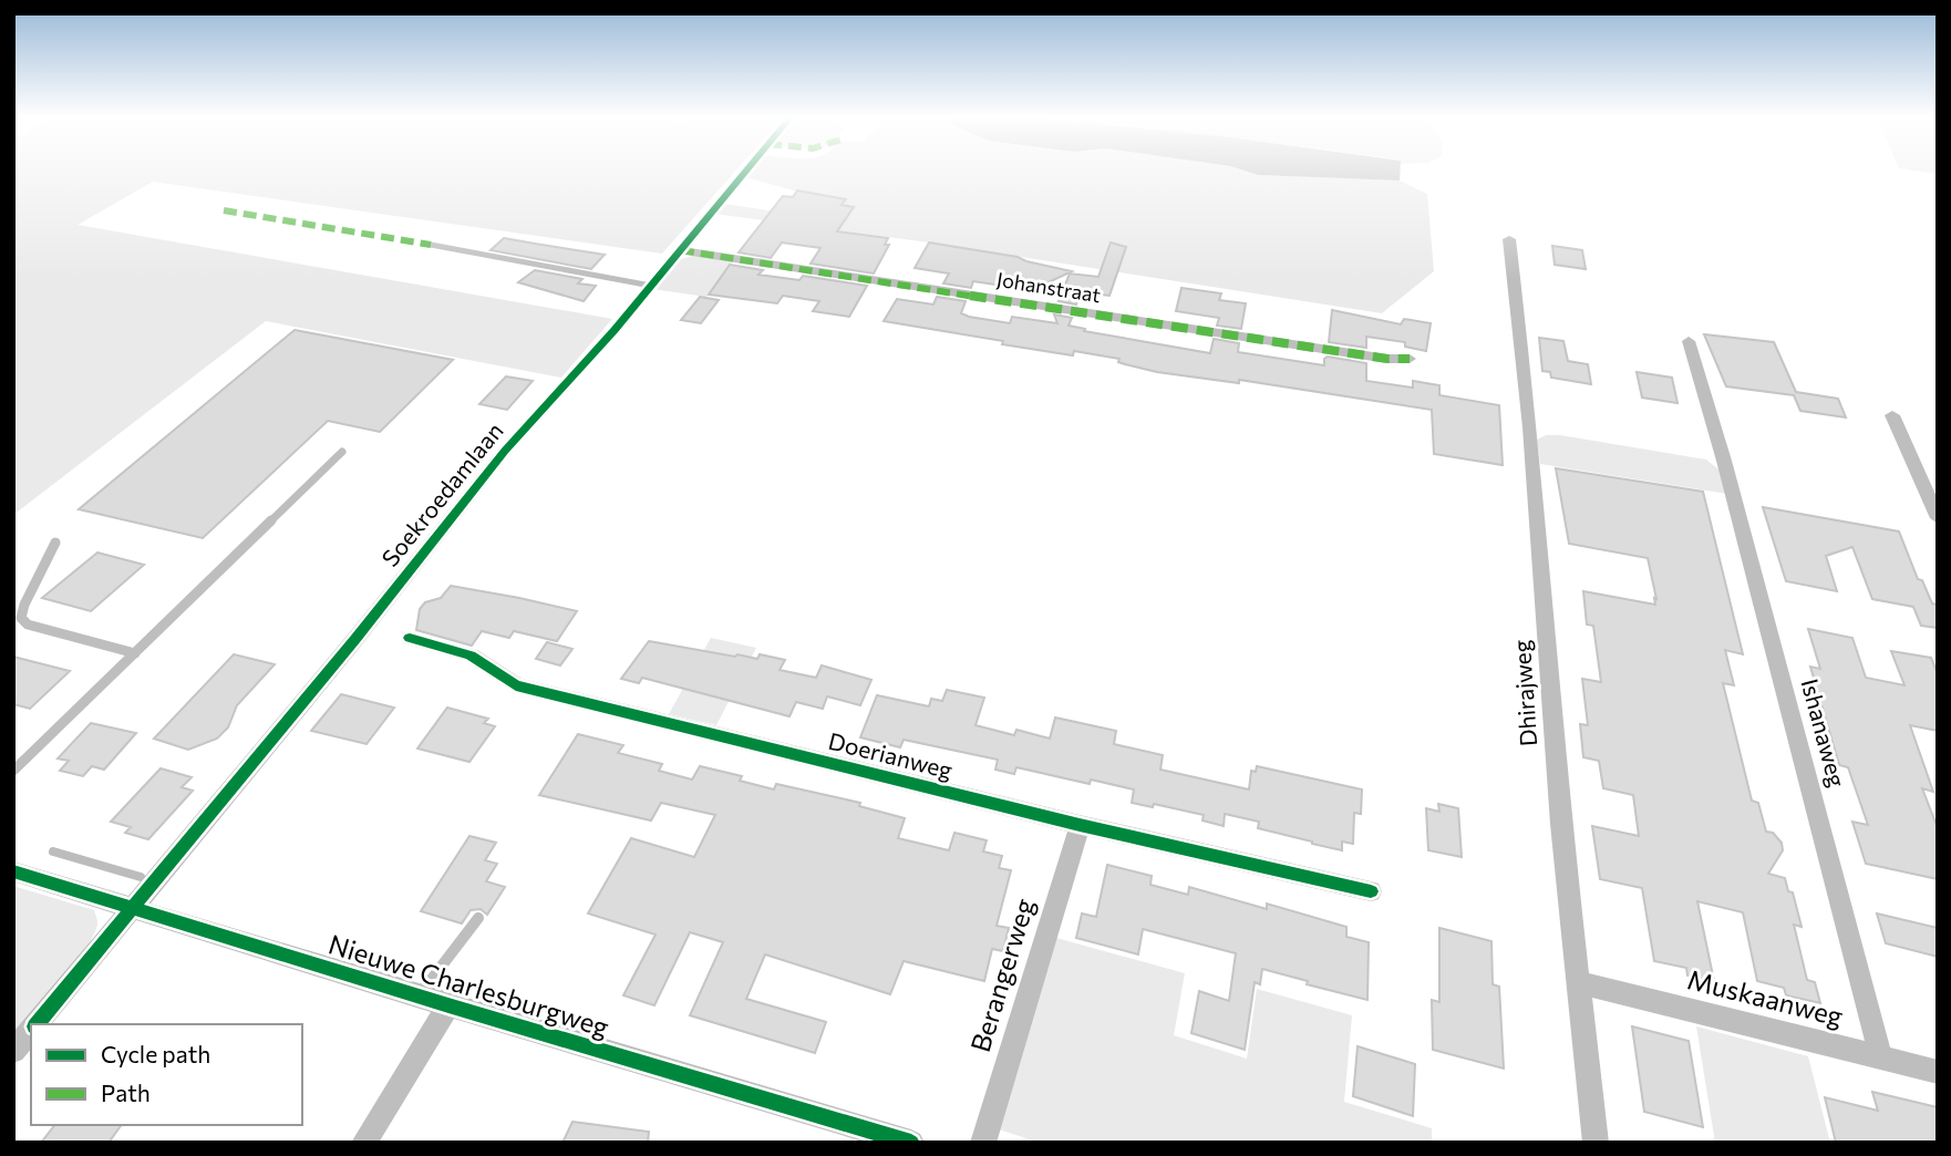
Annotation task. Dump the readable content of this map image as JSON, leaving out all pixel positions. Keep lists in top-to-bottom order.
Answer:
{
  "streets": {
    "street": [
      "Johanstraat",
      "Soekroedamlaan",
      "Dhirajweg",
      "Ishanaweg",
      "Doerianweg",
      "Berangerweg",
      "Nieuwe Charlesburgweg",
      "Muskaanweg"
    ]
  },
  "crossings": [
    ["Johanstraat", "Soekroedamlaan"],
    ["Soekroedamlaan", "Nieuwe Charlesburgweg"],
    ["Dhirajweg", "Muskaanweg"],
    ["Ishanaweg", "Muskaanweg"],
    ["Doerianweg", "Berangerweg"]
  ],
  "legend": ["Cycle path", "Path"]
}
